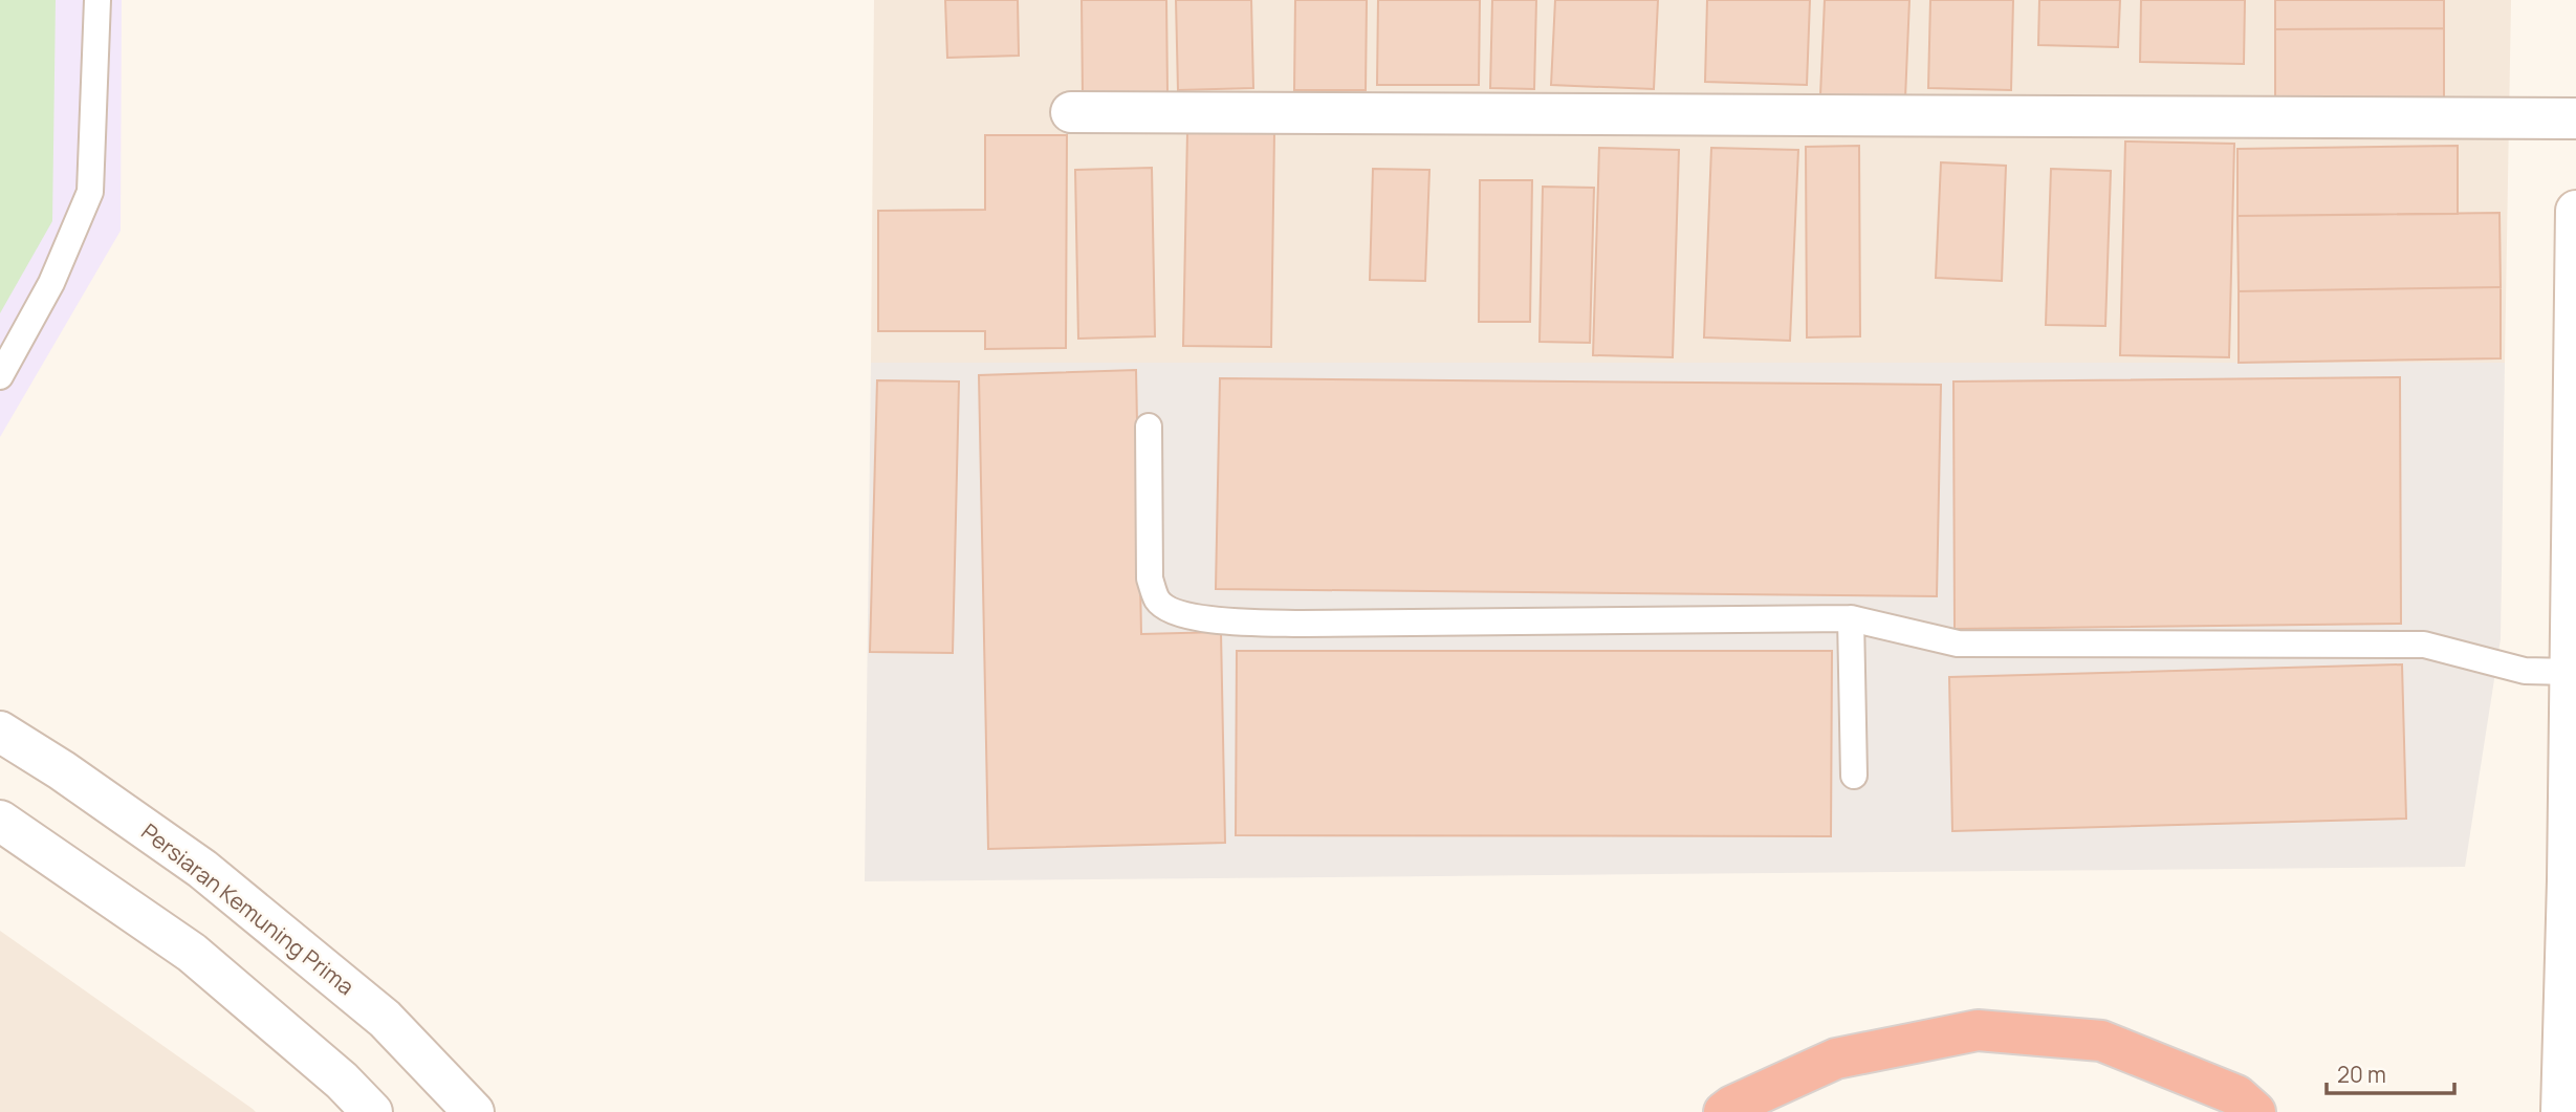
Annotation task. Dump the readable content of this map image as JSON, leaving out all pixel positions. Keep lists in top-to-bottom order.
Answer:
{
  "streets": {
    "street": ["Persiaran Kemuning Prima"]
  },
  "scale_bar": "20 m"
}
